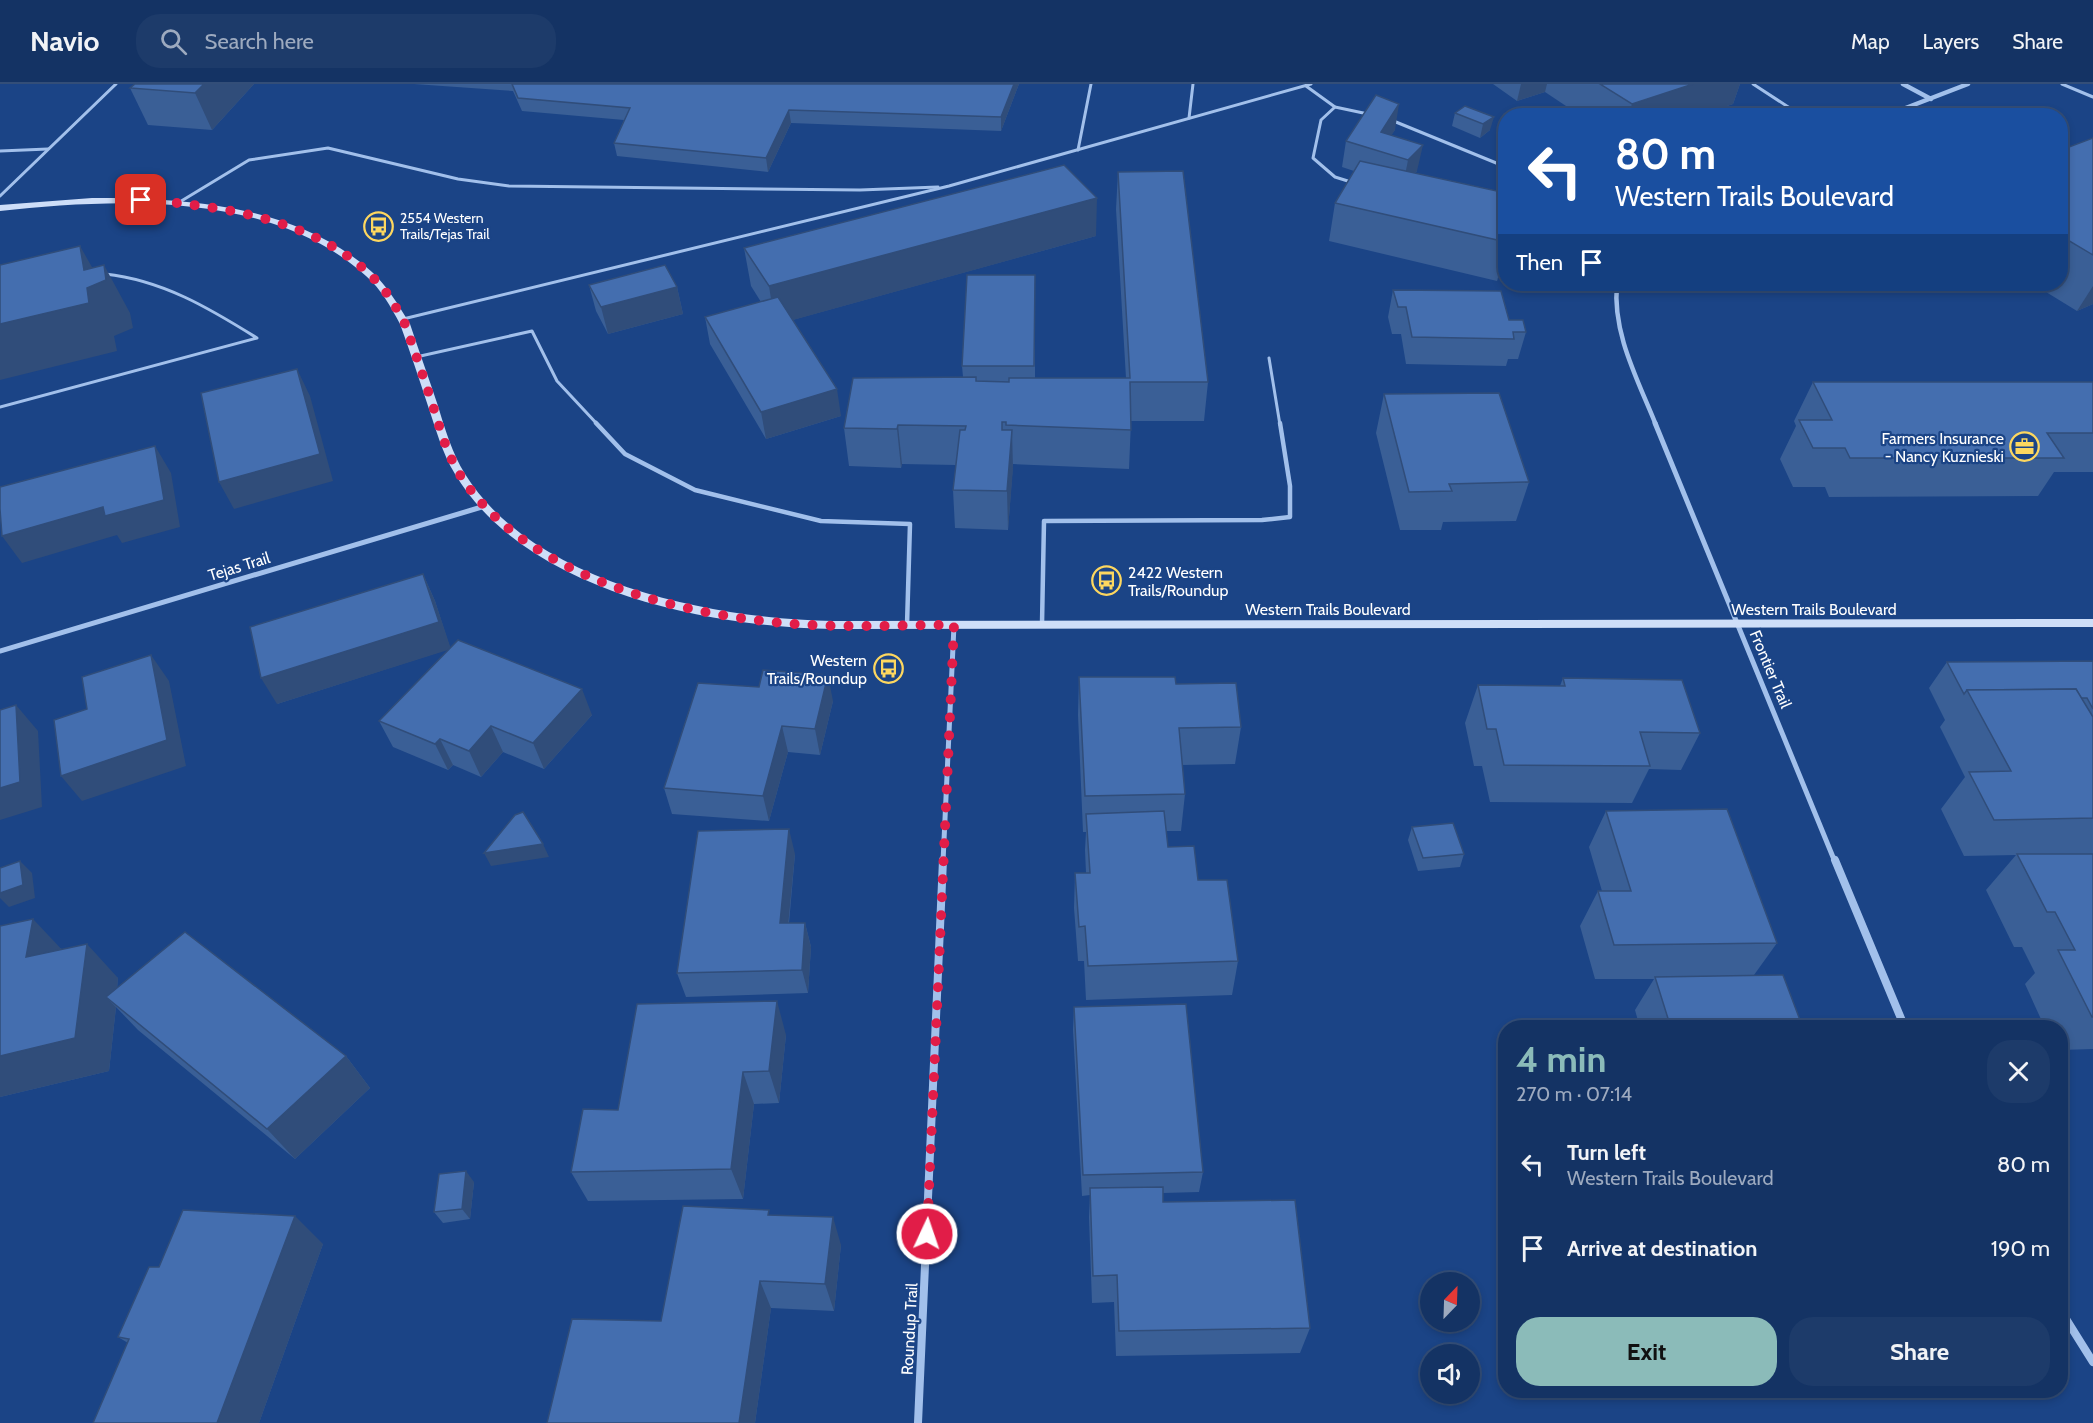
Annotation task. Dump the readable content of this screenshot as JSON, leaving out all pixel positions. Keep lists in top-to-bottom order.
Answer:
{
  "streets": {
    "street": [
      "Tejas Trail",
      "Western Trails Boulevard",
      "Frontier Trail",
      "Roundup Trail"
    ]
  },
  "crossings": [
    ["Tejas Trail", "Western Trails Boulevard"],
    ["Western Trails Boulevard", "Frontier Trail"],
    ["Western Trails Boulevard", "Roundup Trail"]
  ],
  "places": {
    "bus stop": ["2554 Western Trails/Tejas Trail", "2422 Western Trails/Roundup", "Western Trails/Roundup"],
    "office": ["Farmers Insurance - Nancy Kuznieski"]
  },
  "north": "top right",
  "page": {
    "header": "Navio",
    "search": "Search here",
    "nav": ["Map", "Layers", "Share"],
    "turn": ["80 m", "Western Trails Boulevard"],
    "then": "Then",
    "heading": ["4 min", "270 m · 07:14"],
    "list": [
      {
        "name": "Turn left",
        "note": "Western Trails Boulevard",
        "value": "80 m"
      },
      {
        "name": "Arrive at destination",
        "value": "190 m"
      }
    ],
    "buttons": ["Exit", "Share"]
  }
}
